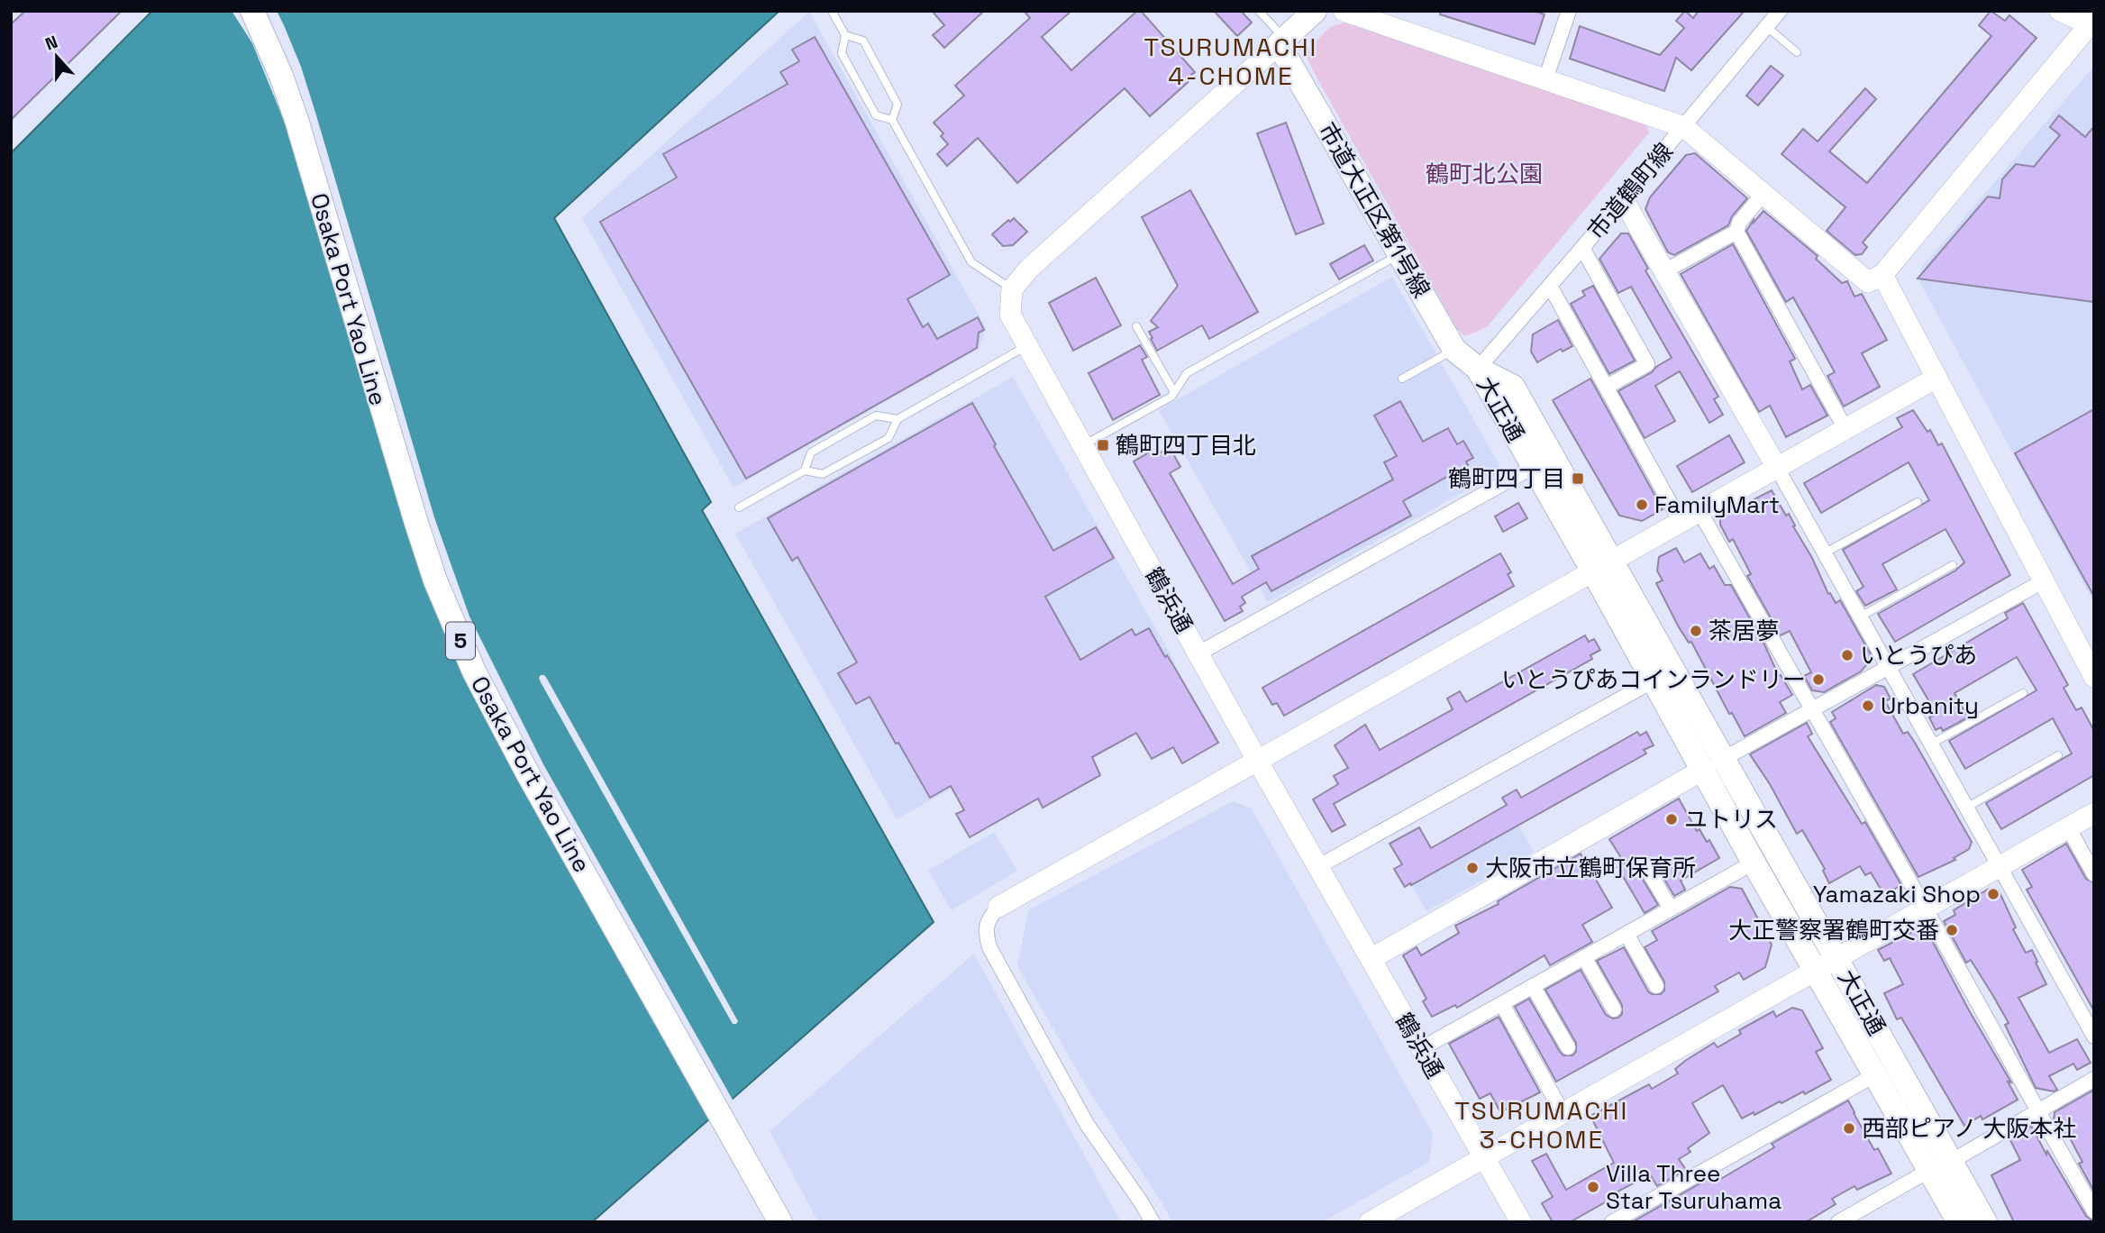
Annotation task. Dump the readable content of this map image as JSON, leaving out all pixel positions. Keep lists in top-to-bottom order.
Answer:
{
  "streets": {
    "main road": [
      "市道大正区第1号線",
      "Osaka Port Yao Line",
      "大正通",
      "5"
    ],
    "street": ["市道鶴町線", "鶴浜通"]
  },
  "crossings": [
    ["市道鶴町線", "市道大正区第1号線"],
    ["市道鶴町線", "大正通"],
    ["市道大正区第1号線", "大正通"]
  ],
  "districts": ["TSURUMACHI 4-CHOME", "TSURUMACHI 3-CHOME"],
  "parks": ["鶴町北公園"],
  "places": {
    "transit": ["鶴町四丁目北", "鶴町四丁目"],
    "other": [
      "FamilyMart",
      "茶居夢",
      "いとうぴあ",
      "いとうぴあコインランドリー",
      "Urbanity",
      "ユトリス",
      "大阪市立鶴町保育所",
      "Yamazaki Shop",
      "大正警察署鶴町交番",
      "西部ピアノ 大阪本社",
      "Villa Three Star Tsuruhama"
    ]
  },
  "north": "top"
}
